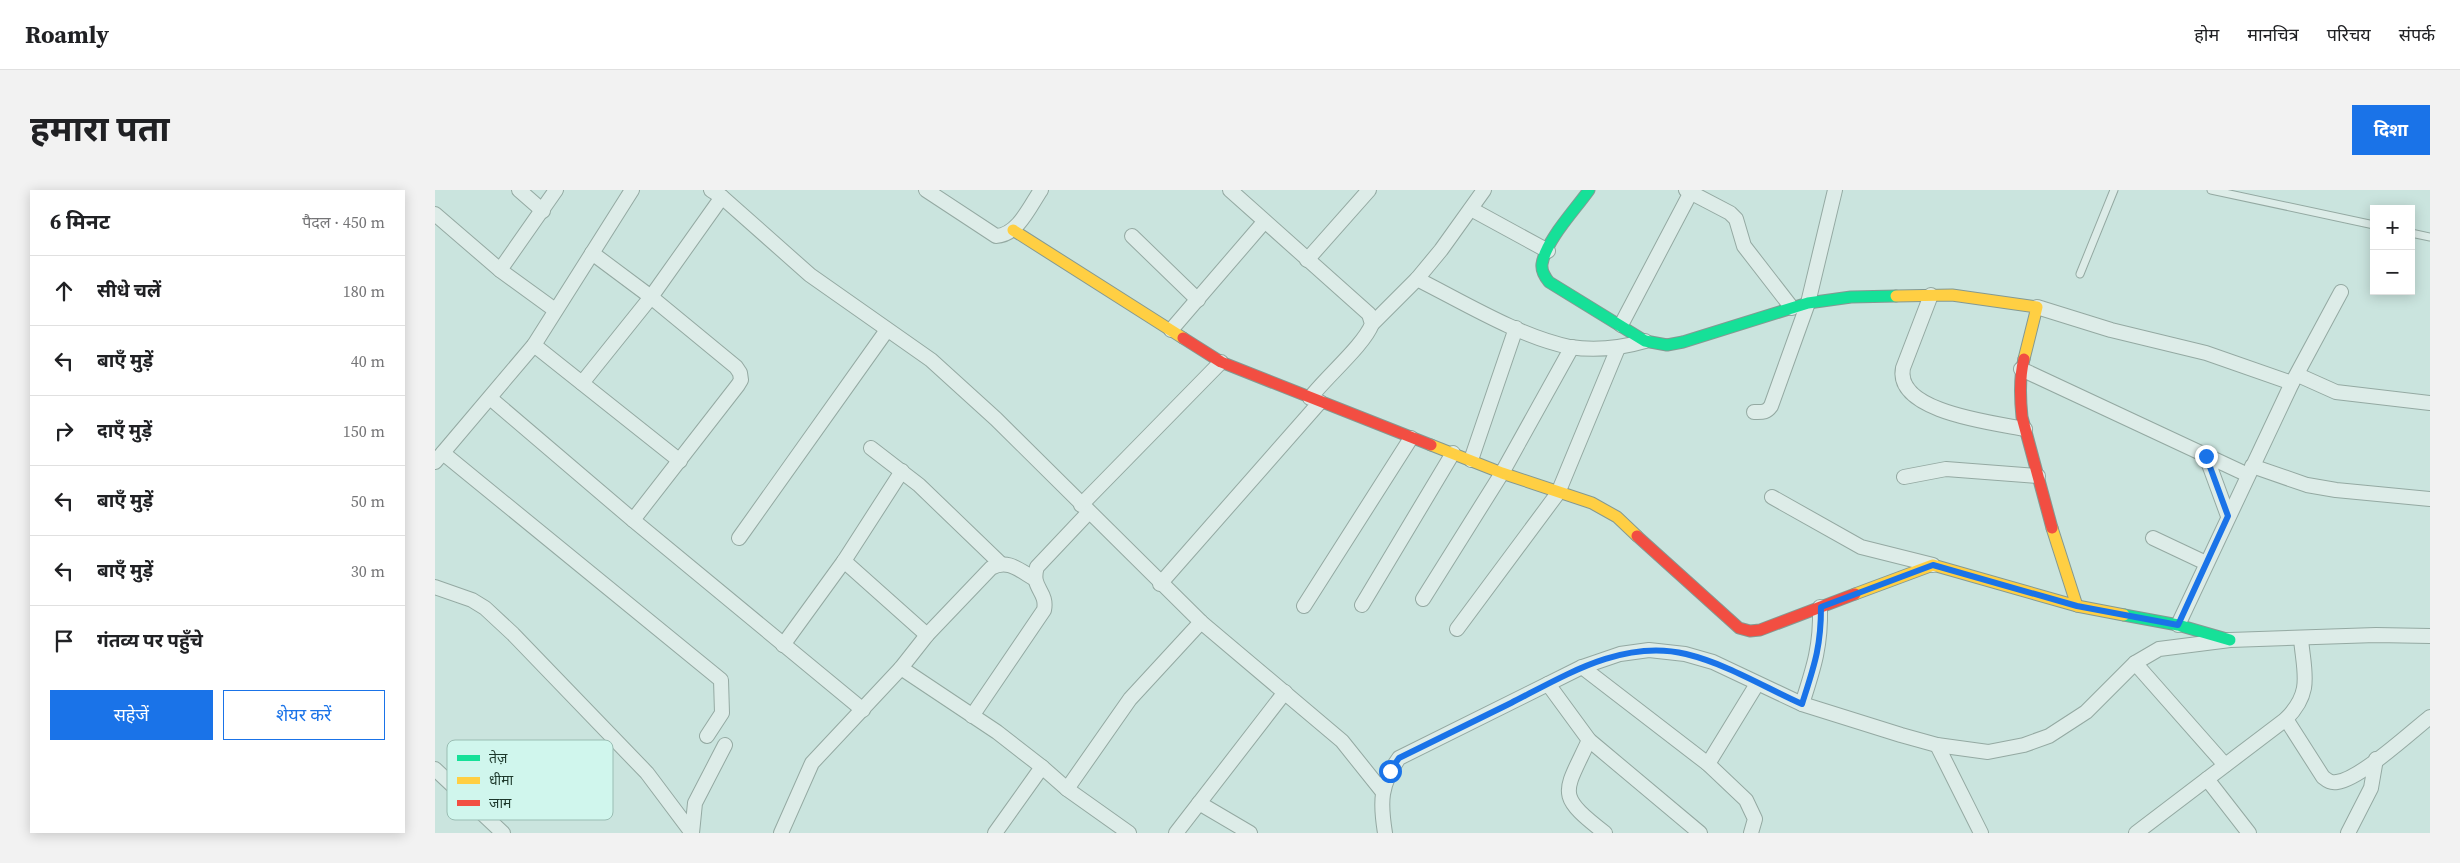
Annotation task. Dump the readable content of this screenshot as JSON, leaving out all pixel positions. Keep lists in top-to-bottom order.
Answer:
{
  "legend": ["तेज़", "धीमा", "जाम"],
  "page": {
    "header": "Roamly",
    "nav": [
      "होम",
      "मानचित्र",
      "परिचय",
      "संपर्क"
    ],
    "title": "हमारा पता",
    "buttons": [
      "दिशा",
      ["सहेजें", "शेयर करें"]
    ],
    "heading": ["6 मिनट", "पैदल · 450 m"],
    "map_buttons": ["+", "−"],
    "list": [
      ["सीधे चलें", "180 m"],
      ["बाएँ मुड़ें", "40 m"],
      ["दाएँ मुड़ें", "150 m"],
      ["बाएँ मुड़ें", "50 m"],
      ["बाएँ मुड़ें", "30 m"],
      "गंतव्य पर पहुँचे"
    ]
  }
}
